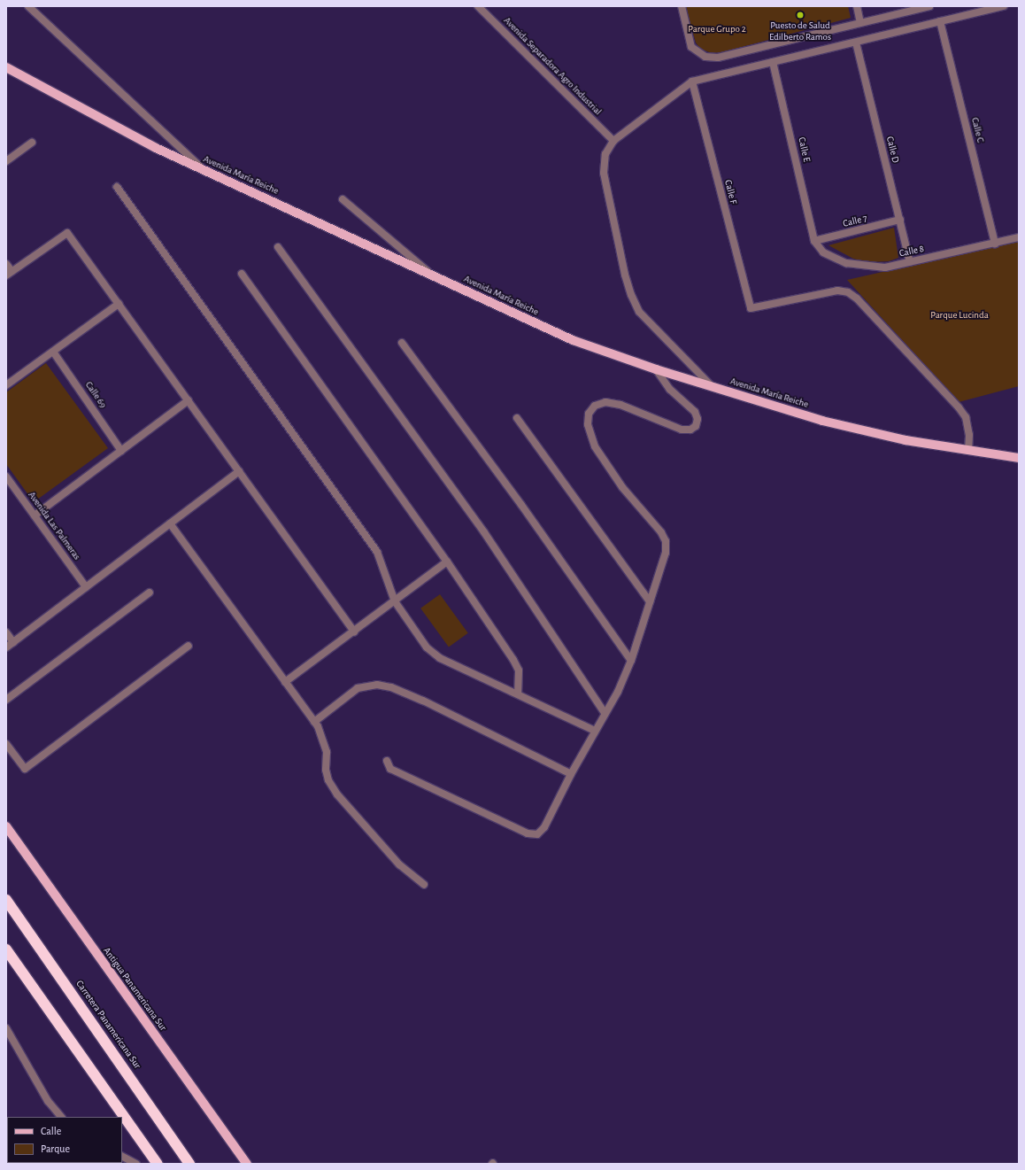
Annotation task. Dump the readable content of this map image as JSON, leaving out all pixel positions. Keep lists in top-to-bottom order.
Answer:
{
  "streets": {
    "highway": ["Carretera Panamericana Sur"],
    "main road": ["Avenida María Reiche", "Antigua Panamericana Sur"],
    "street": [
      "Avenida Separadora Agro Industrial",
      "Calle C",
      "Calle E",
      "Calle D",
      "Calle F",
      "Calle 7",
      "Calle 8",
      "Calle 69",
      "Avenida Las Palmeras"
    ]
  },
  "crossings": [
    ["Calle C", "Calle 8"],
    ["Calle E", "Calle 7"],
    ["Calle E", "Calle 8"],
    ["Calle D", "Calle 7"],
    ["Calle D", "Calle 8"],
    ["Avenida María Reiche", "Calle F"],
    ["Calle 7", "Calle 8"]
  ],
  "parks": ["Parque Grupo 2", "Parque Lucinda"],
  "places": ["Puesto de Salud Edilberto Ramos"],
  "legend": ["Calle", "Parque"]
}
